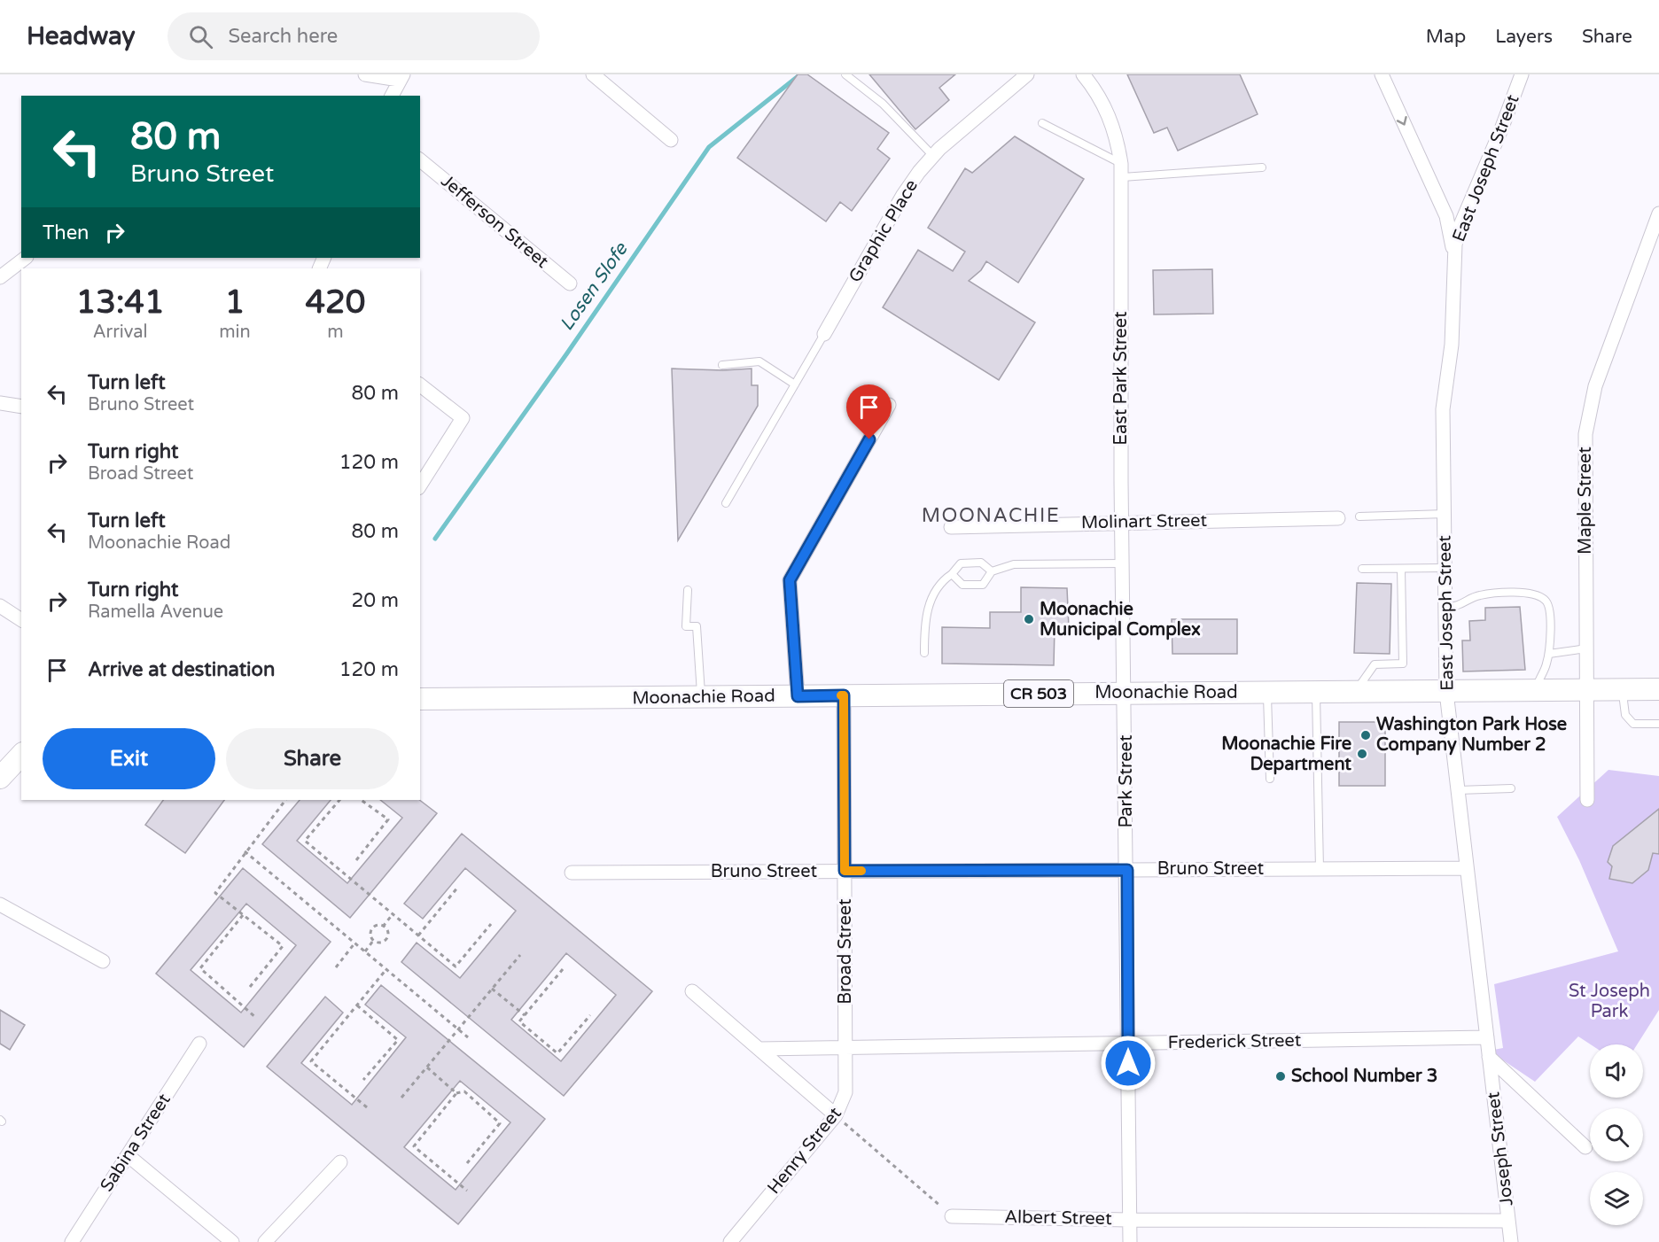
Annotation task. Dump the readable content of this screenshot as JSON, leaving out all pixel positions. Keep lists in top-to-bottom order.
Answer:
{
  "streets": {
    "main road": ["Moonachie Road", "CR 503"],
    "street": [
      "East Joseph Street",
      "Jefferson Street",
      "Graphic Place",
      "East Park Street",
      "Maple Street",
      "Molinart Street",
      "Park Street",
      "Bruno Street",
      "Broad Street",
      "Frederick Street",
      "Sabina Street",
      "Joseph Street",
      "Henry Street",
      "Albert Street"
    ]
  },
  "crossings": [
    ["East Joseph Street", "Moonachie Road"],
    ["East Joseph Street", "Bruno Street"],
    ["East Joseph Street", "Frederick Street"],
    ["East Joseph Street", "Joseph Street"],
    ["East Park Street", "Molinart Street"],
    ["East Park Street", "Moonachie Road"],
    ["East Park Street", "Park Street"],
    ["Maple Street", "Moonachie Road"],
    ["Moonachie Road", "Park Street"],
    ["Moonachie Road", "Broad Street"],
    ["Park Street", "Bruno Street"],
    ["Park Street", "Frederick Street"],
    ["Park Street", "Albert Street"],
    ["Bruno Street", "Broad Street"],
    ["Broad Street", "Frederick Street"],
    ["Broad Street", "Henry Street"],
    ["Frederick Street", "Henry Street"],
    ["Joseph Street", "Albert Street"]
  ],
  "districts": ["MOONACHIE"],
  "water": ["Losen Slofe"],
  "parks": ["St Joseph Park"],
  "places": [
    "Moonachie Municipal Complex",
    "Washington Park Hose Company Number 2",
    "Moonachie Fire Department",
    "School Number 3"
  ],
  "page": {
    "header": "Headway",
    "search": "Search here",
    "nav": ["Map", "Layers", "Share"],
    "turn": ["80 m", "Bruno Street"],
    "then": "Then",
    "eta": [
      "13:41",
      "Arrival",
      "1",
      "min",
      "420",
      "m"
    ],
    "list": [
      {
        "name": "Turn left",
        "note": "Bruno Street",
        "value": "80 m"
      },
      {
        "name": "Turn right",
        "note": "Broad Street",
        "value": "120 m"
      },
      {
        "name": "Turn left",
        "note": "Moonachie Road",
        "value": "80 m"
      },
      {
        "name": "Turn right",
        "note": "Ramella Avenue",
        "value": "20 m"
      },
      {
        "name": "Arrive at destination",
        "value": "120 m"
      }
    ],
    "buttons": ["Exit", "Share"]
  }
}
